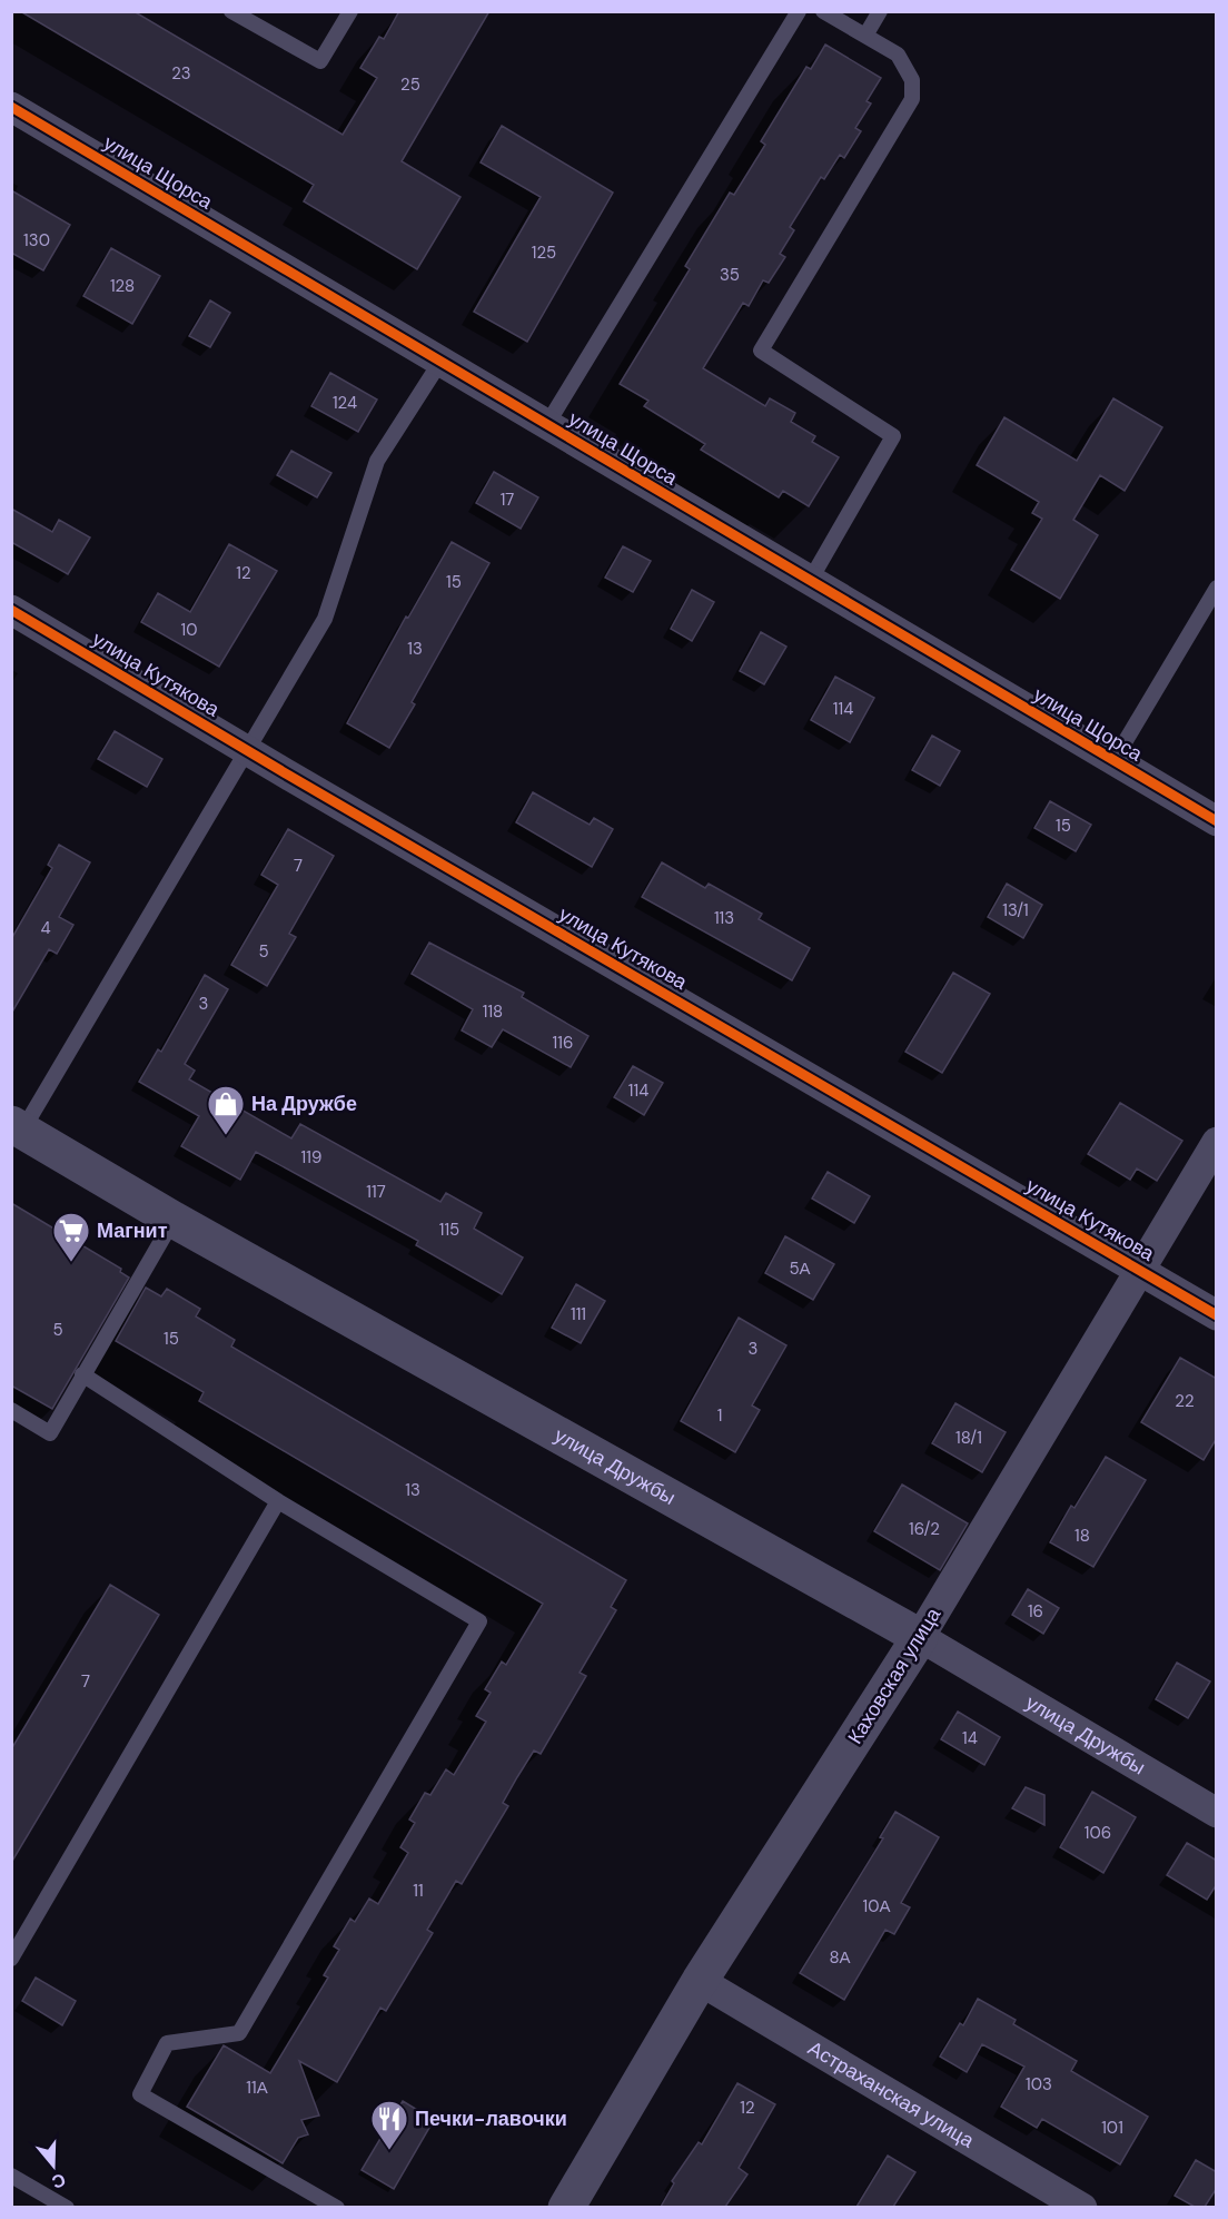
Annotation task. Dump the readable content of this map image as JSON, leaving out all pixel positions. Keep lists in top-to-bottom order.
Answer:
{
  "streets": {
    "street": [
      "улица Щорса",
      "улица Кутякова",
      "улица Дружбы",
      "Каховская улица",
      "Астраханская улица"
    ]
  },
  "crossings": [
    ["улица Кутякова", "Каховская улица"],
    ["улица Дружбы", "Каховская улица"],
    ["Каховская улица", "Астраханская улица"]
  ],
  "places": {
    "shop": ["На Дружбе"],
    "supermarket": ["Магнит"],
    "restaurant": ["Печки-лавочки"]
  },
  "house_numbers": [
    "23",
    "25",
    "130",
    "125",
    "35",
    "128",
    "124",
    "17",
    "12",
    "15",
    "10",
    "13",
    "114",
    "15",
    "7",
    "13/1",
    "113",
    "4",
    "5",
    "3",
    "118",
    "116",
    "114",
    "119",
    "117",
    "115",
    "5А",
    "111",
    "5",
    "15",
    "3",
    "22",
    "1",
    "18/1",
    "13",
    "16/2",
    "18",
    "16",
    "7",
    "14",
    "106",
    "11",
    "10А",
    "8А",
    "103",
    "11А",
    "12",
    "101"
  ],
  "north": "bottom"
}
